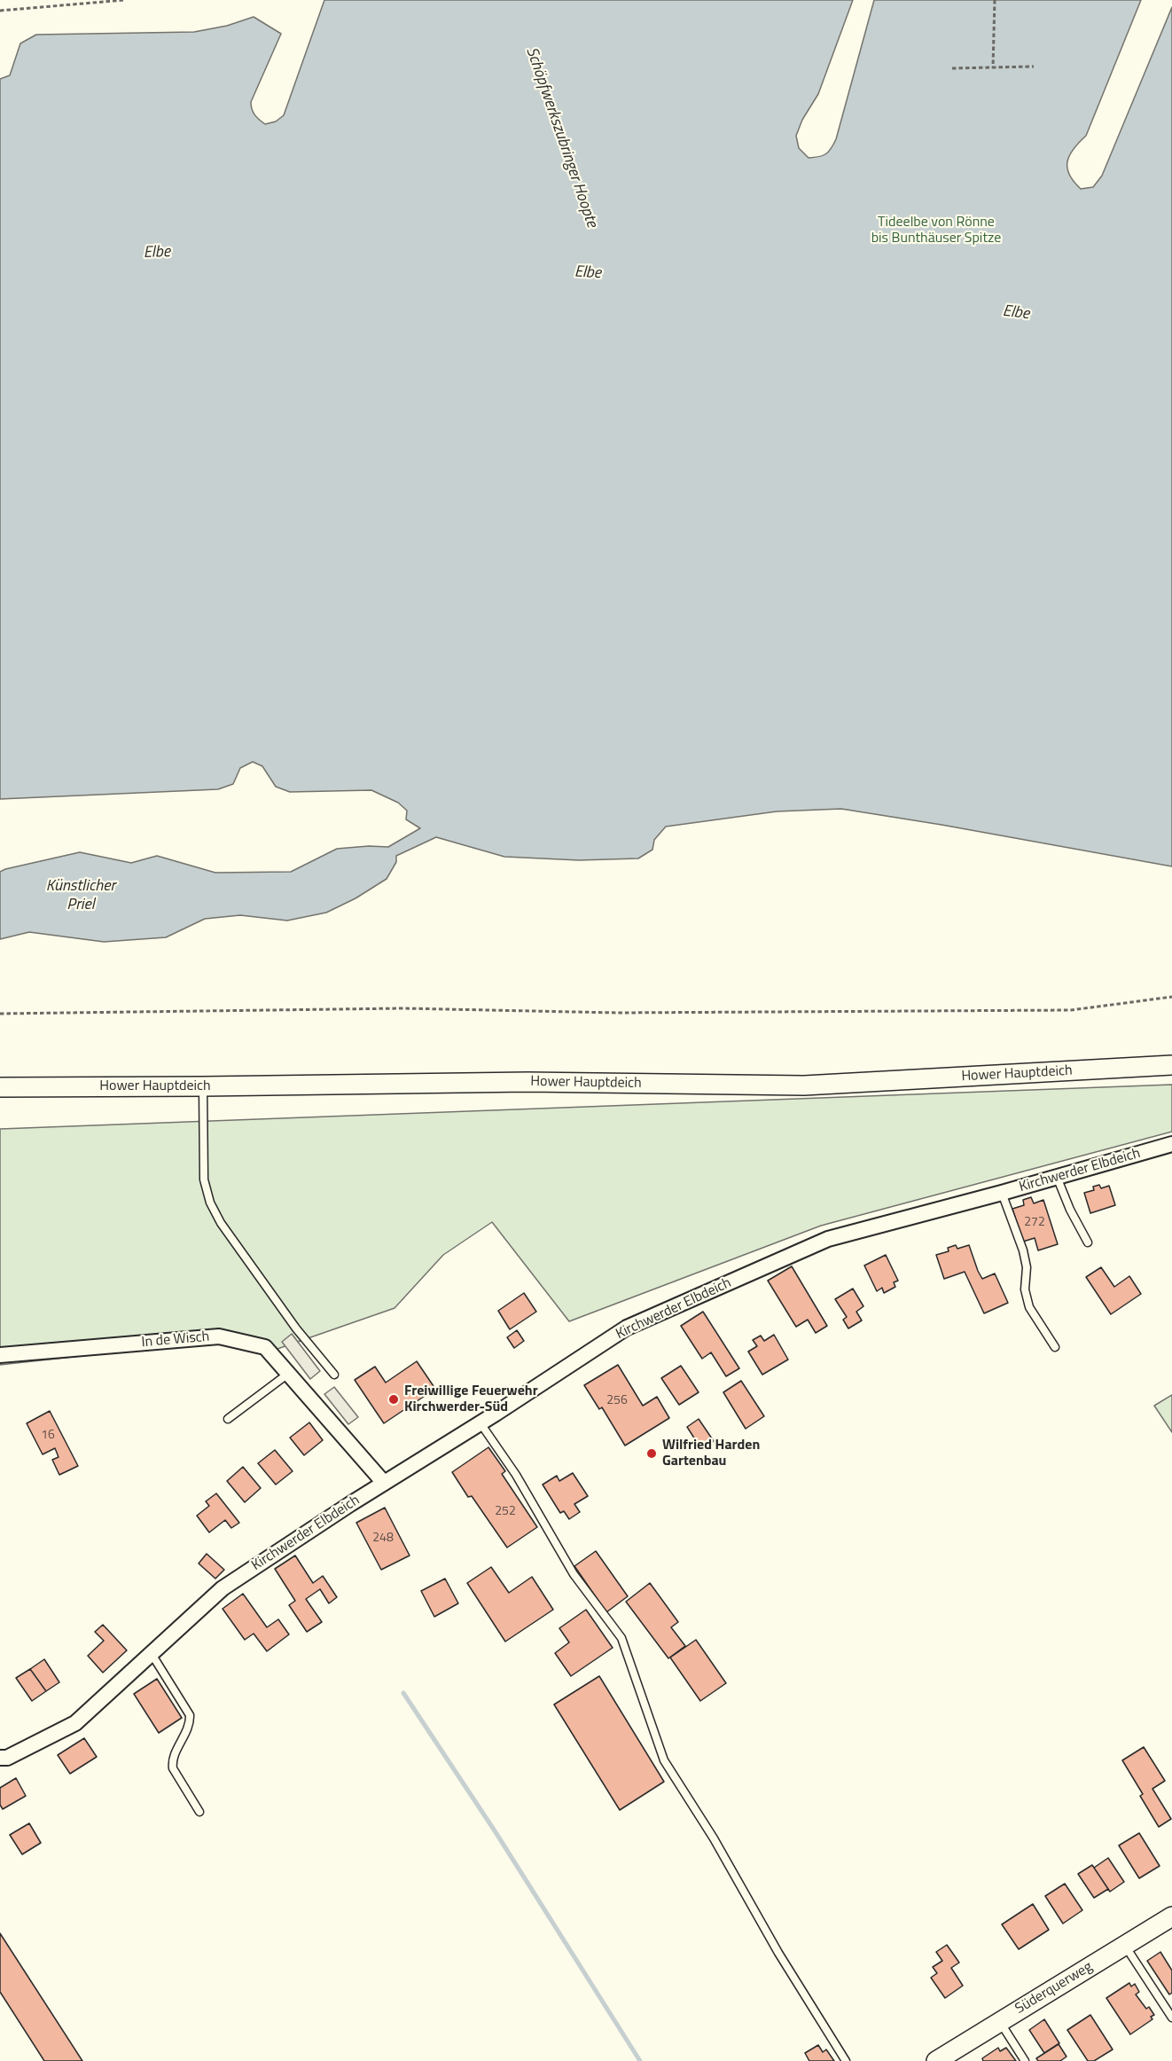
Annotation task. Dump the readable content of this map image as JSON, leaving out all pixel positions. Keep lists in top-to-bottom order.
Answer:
{
  "streets": {
    "street": [
      "Hower Hauptdeich",
      "Kirchwerder Elbdeich",
      "In de Wisch",
      "Süderquerweg"
    ]
  },
  "crossings": [
    ["Kirchwerder Elbdeich", "In de Wisch"]
  ],
  "water": ["Schöpfwerkszubringer Hoopte", "Elbe", "Künstlicher Priel"],
  "parks": ["Tideelbe von Rönne bis Bunthäuser Spitze"],
  "places": ["Freiwillige Feuerwehr Kirchwerder-Süd", "Wilfried Harden Gartenbau"],
  "house_numbers": [
    "272",
    "256",
    "16",
    "252",
    "248"
  ]
}
